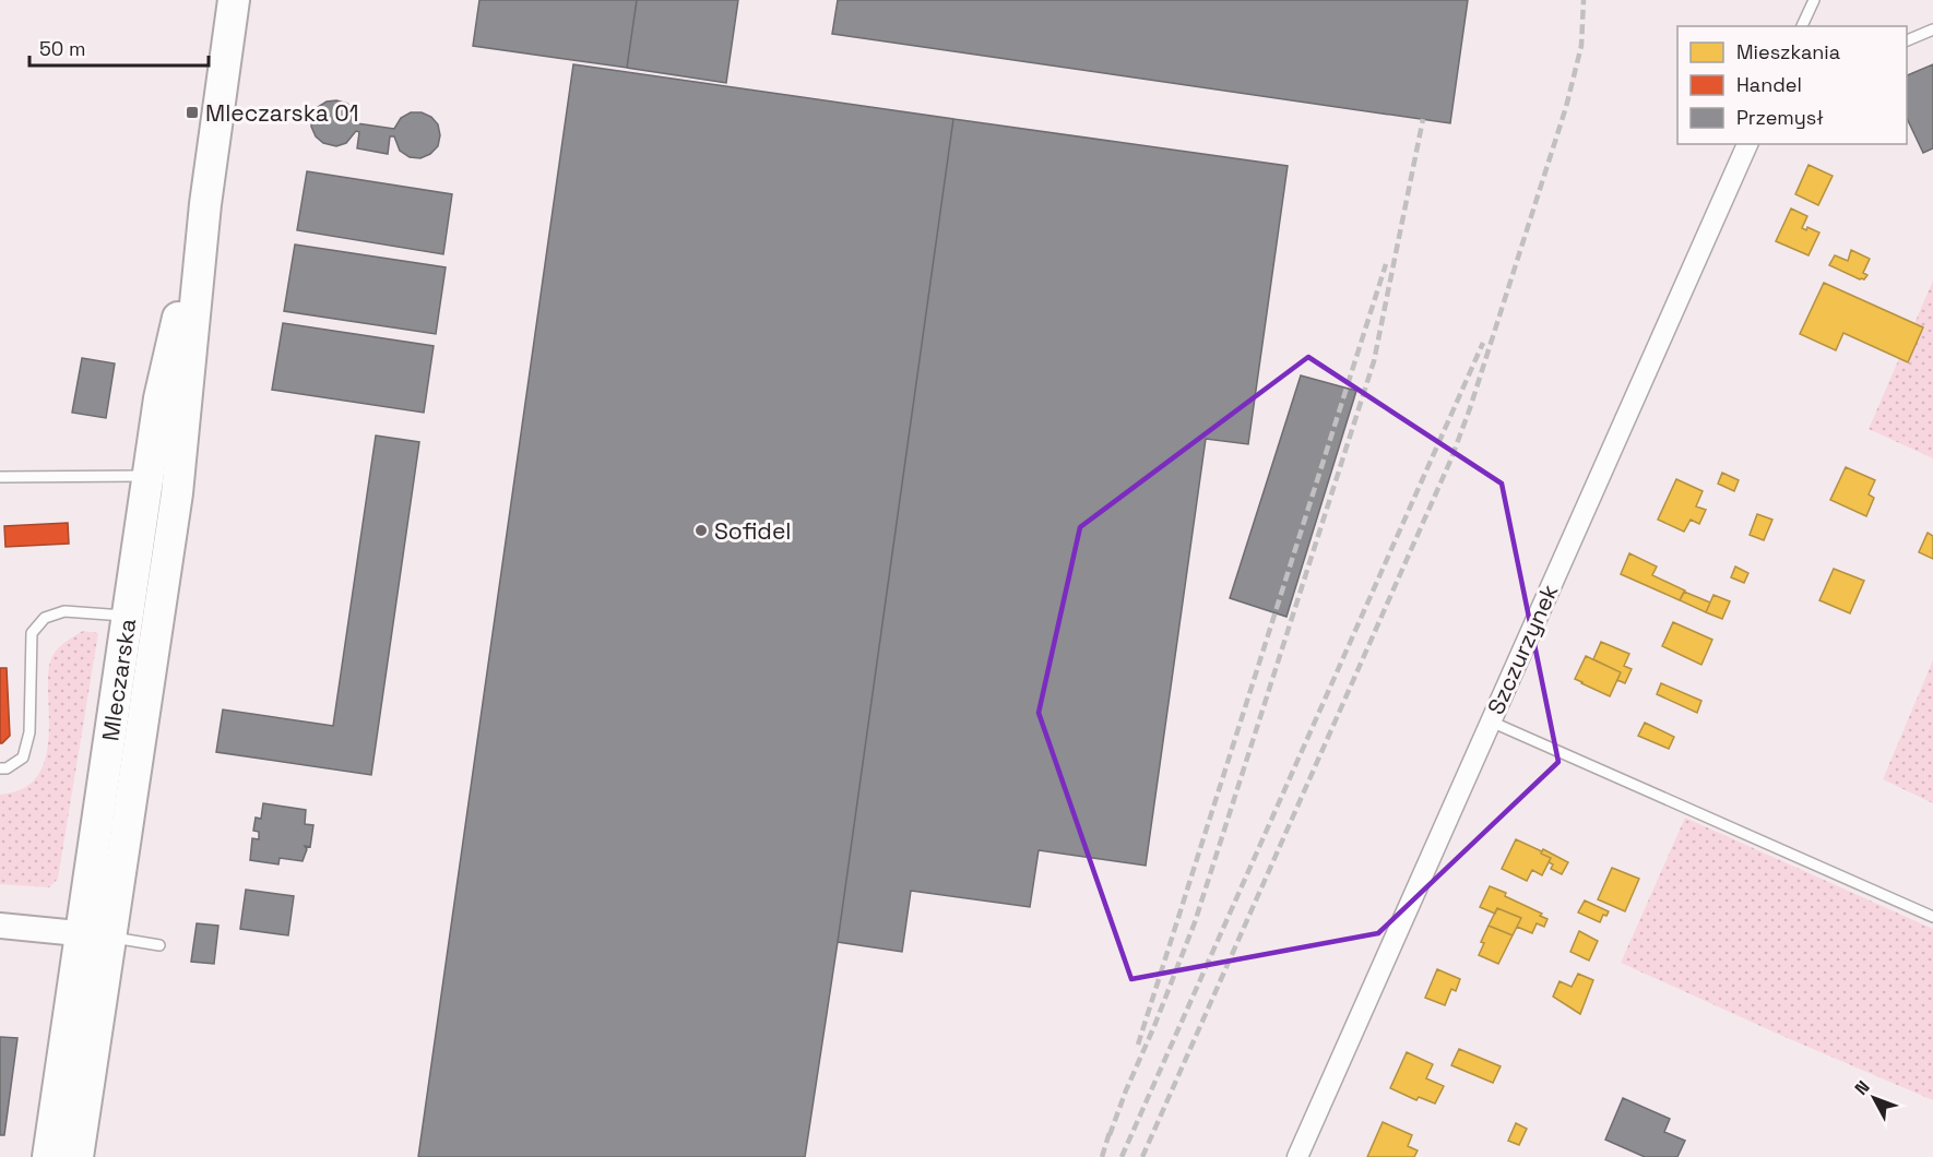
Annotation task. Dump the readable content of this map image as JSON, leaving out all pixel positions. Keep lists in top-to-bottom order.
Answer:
{
  "streets": {
    "main road": ["Mleczarska"],
    "street": ["Szczurzynek"]
  },
  "places": {
    "transit": ["Mleczarska 01"],
    "other": ["Sofidel"]
  },
  "legend": ["Mieszkania", "Handel", "Przemysł"],
  "scale_bar": "50 m",
  "north": "top left"
}
